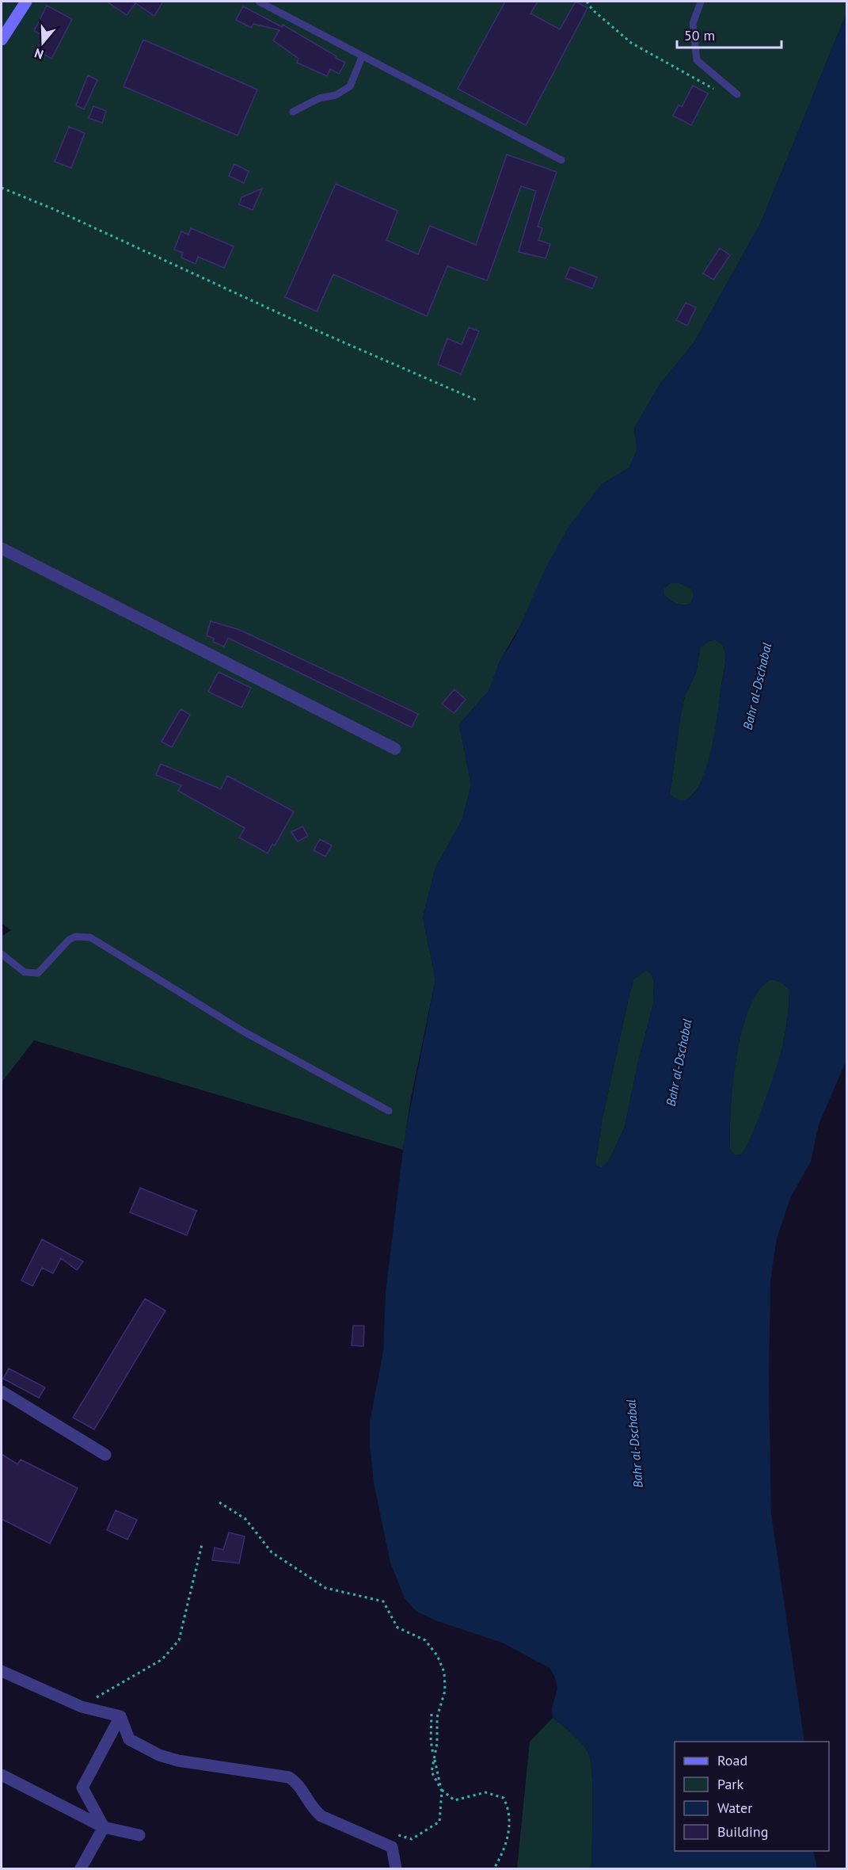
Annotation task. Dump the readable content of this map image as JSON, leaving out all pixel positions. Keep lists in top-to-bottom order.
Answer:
{
  "water": ["Bahr al-Dschabal"],
  "legend": [
    "Road",
    "Park",
    "Water",
    "Building"
  ],
  "scale_bar": "50 m",
  "north": "bottom"
}
